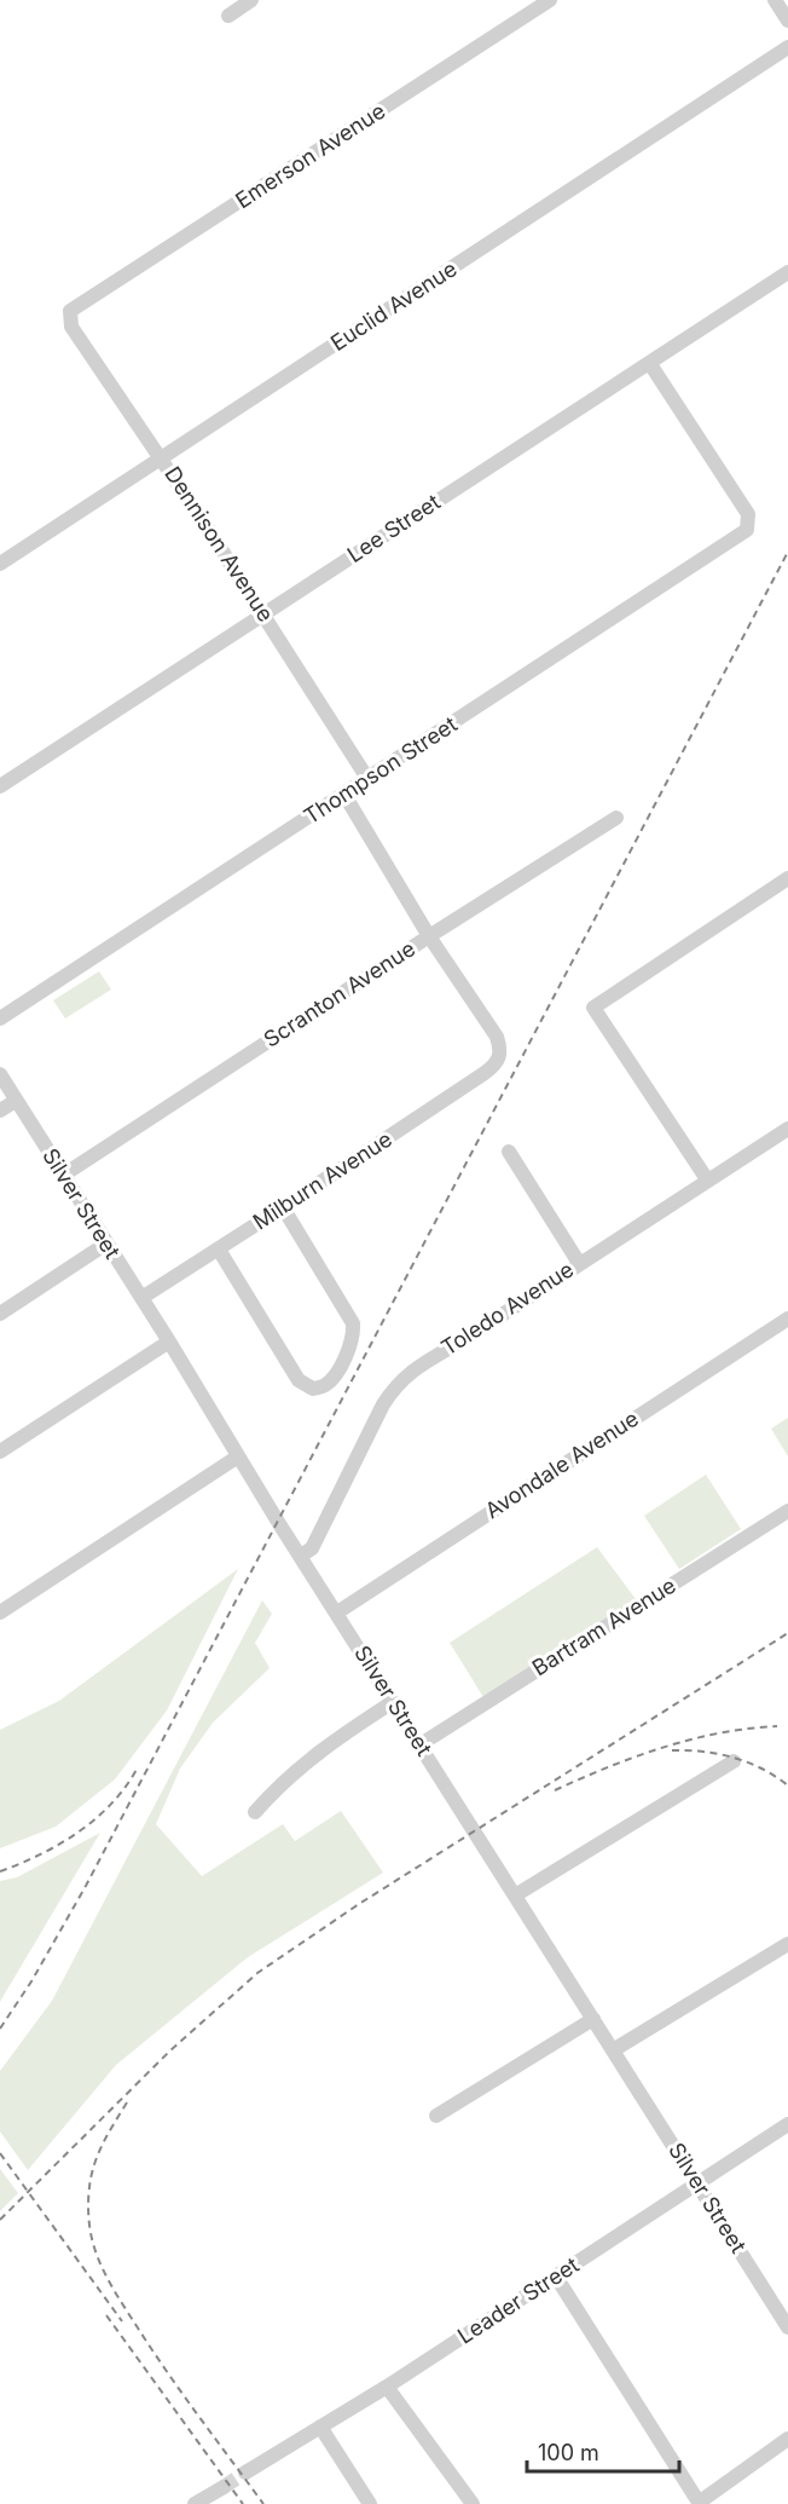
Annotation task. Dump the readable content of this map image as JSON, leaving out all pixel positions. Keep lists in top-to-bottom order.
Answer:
{
  "streets": {
    "street": [
      "Emerson Avenue",
      "Euclid Avenue",
      "Lee Street",
      "Dennison Avenue",
      "Thompson Street",
      "Scranton Avenue",
      "Milburn Avenue",
      "Silver Street",
      "Toledo Avenue",
      "Avondale Avenue",
      "Bartram Avenue",
      "Leader Street"
    ]
  },
  "crossings": [
    ["Emerson Avenue", "Dennison Avenue"],
    ["Euclid Avenue", "Dennison Avenue"],
    ["Lee Street", "Dennison Avenue"],
    ["Lee Street", "Thompson Street"],
    ["Dennison Avenue", "Thompson Street"],
    ["Scranton Avenue", "Milburn Avenue"],
    ["Scranton Avenue", "Silver Street"],
    ["Milburn Avenue", "Silver Street"],
    ["Silver Street", "Toledo Avenue"],
    ["Silver Street", "Avondale Avenue"],
    ["Silver Street", "Bartram Avenue"],
    ["Silver Street", "Leader Street"]
  ],
  "scale_bar": "100 m"
}
